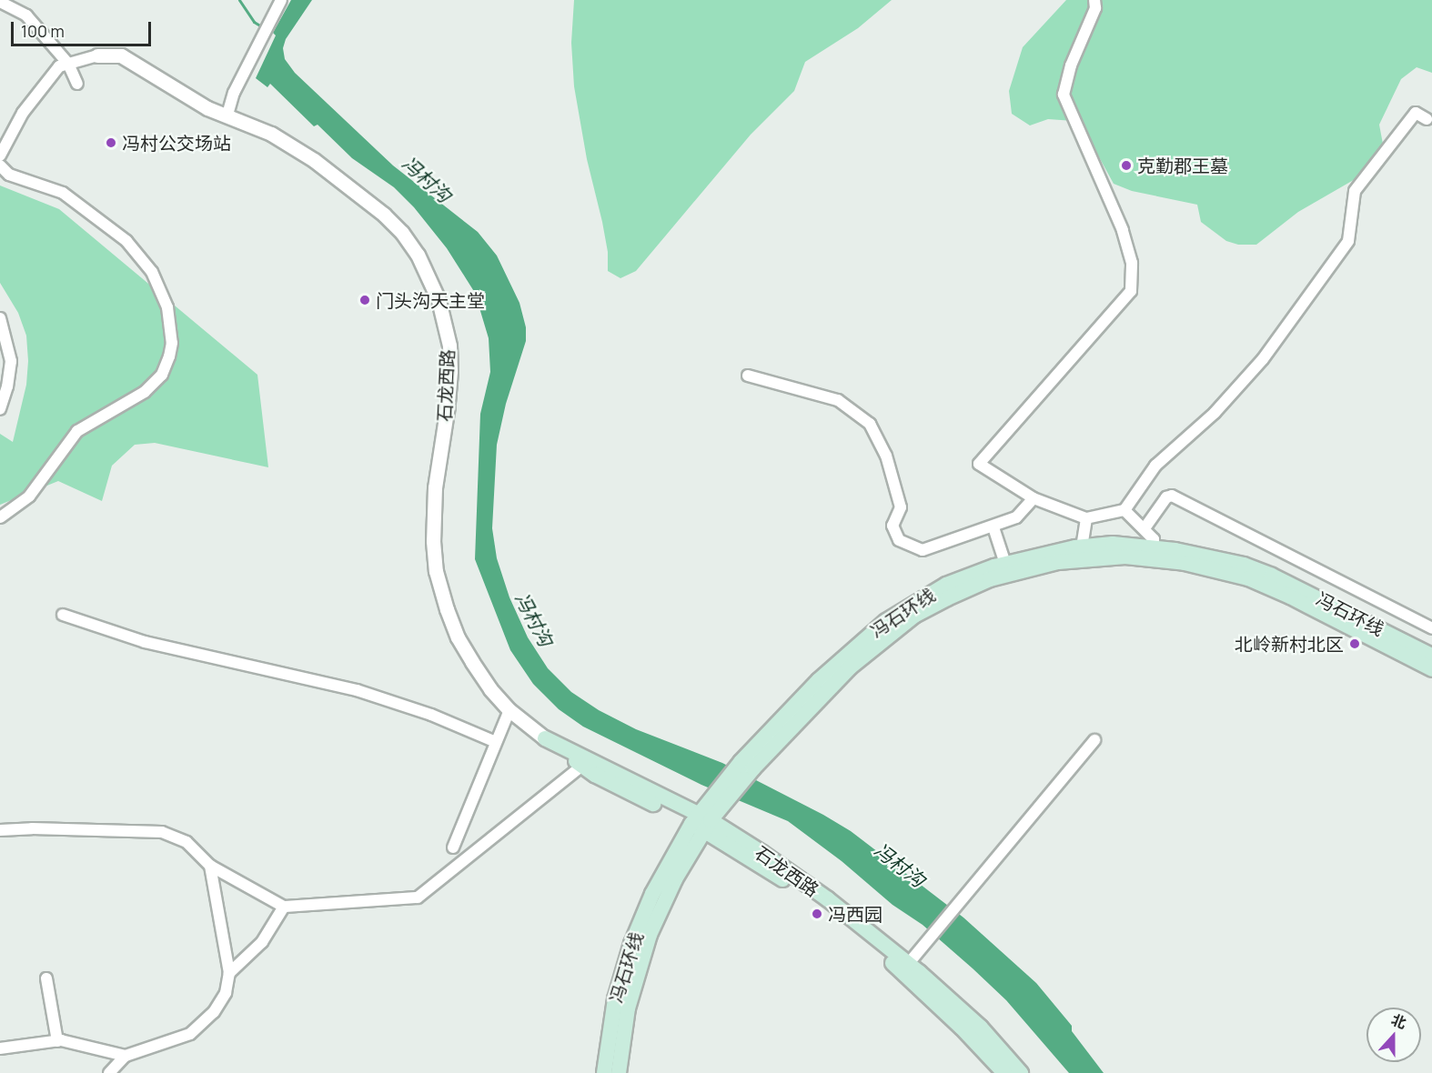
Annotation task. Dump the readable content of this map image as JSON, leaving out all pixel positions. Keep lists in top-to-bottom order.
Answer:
{
  "streets": {
    "main road": ["石龙西路", "冯石环线"]
  },
  "crossings": [
    ["石龙西路", "冯石环线"]
  ],
  "water": ["冯村沟"],
  "places": [
    "冯村公交场站",
    "克勤郡王墓",
    "门头沟天主堂",
    "北岭新村北区",
    "冯西园"
  ],
  "scale_bar": "100 m",
  "north": "top"
}
